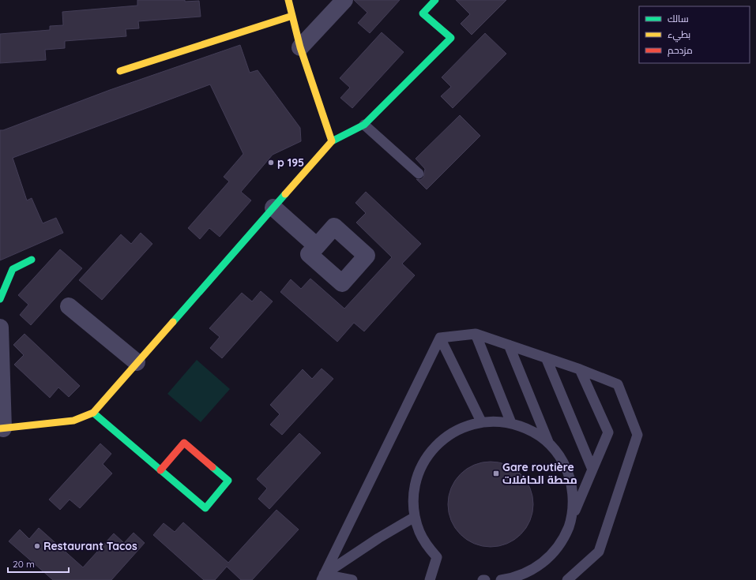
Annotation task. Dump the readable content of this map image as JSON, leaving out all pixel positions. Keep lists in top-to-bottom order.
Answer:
{
  "places": {
    "other": ["p 195", "Restaurant Tacos"],
    "transit": ["Gare routière محطة الحافلات"]
  },
  "legend": ["سالك", "بطيء", "مزدحم"],
  "scale_bar": "20 m"
}
